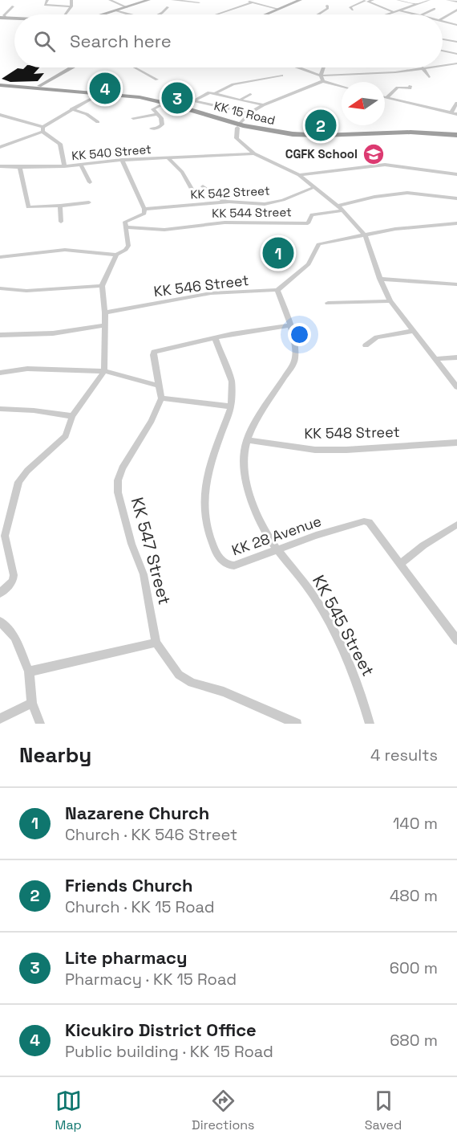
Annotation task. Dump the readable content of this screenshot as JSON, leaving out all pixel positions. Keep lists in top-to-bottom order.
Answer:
{
  "streets": {
    "highway": ["KK 15 Road"],
    "street": [
      "KK 540 Street",
      "KK 542 Street",
      "KK 544 Street",
      "KK 546 Street",
      "KK 548 Street",
      "KK 28 Avenue",
      "KK 547 Street",
      "KK 545 Street"
    ]
  },
  "crossings": [
    ["KK 546 Street", "KK 545 Street"],
    ["KK 548 Street", "KK 545 Street"],
    ["KK 28 Avenue", "KK 545 Street"]
  ],
  "places": {
    "school or university": ["CGFK School"]
  },
  "north": "left",
  "page": {
    "search": "Search here",
    "pins": [
      "4",
      "3",
      "2",
      "1"
    ],
    "heading": ["Nearby", "4 results"],
    "list": [
      {
        "mark": "1",
        "name": "Nazarene Church",
        "note": "Church · KK 546 Street",
        "value": "140 m"
      },
      {
        "mark": "2",
        "name": "Friends Church",
        "note": "Church · KK 15 Road",
        "value": "480 m"
      },
      {
        "mark": "3",
        "name": "Lite pharmacy",
        "note": "Pharmacy · KK 15 Road",
        "value": "600 m"
      },
      {
        "mark": "4",
        "name": "Kicukiro District Office",
        "note": "Public building · KK 15 Road",
        "value": "680 m"
      }
    ],
    "nav": ["Map", "Directions", "Saved"]
  }
}
